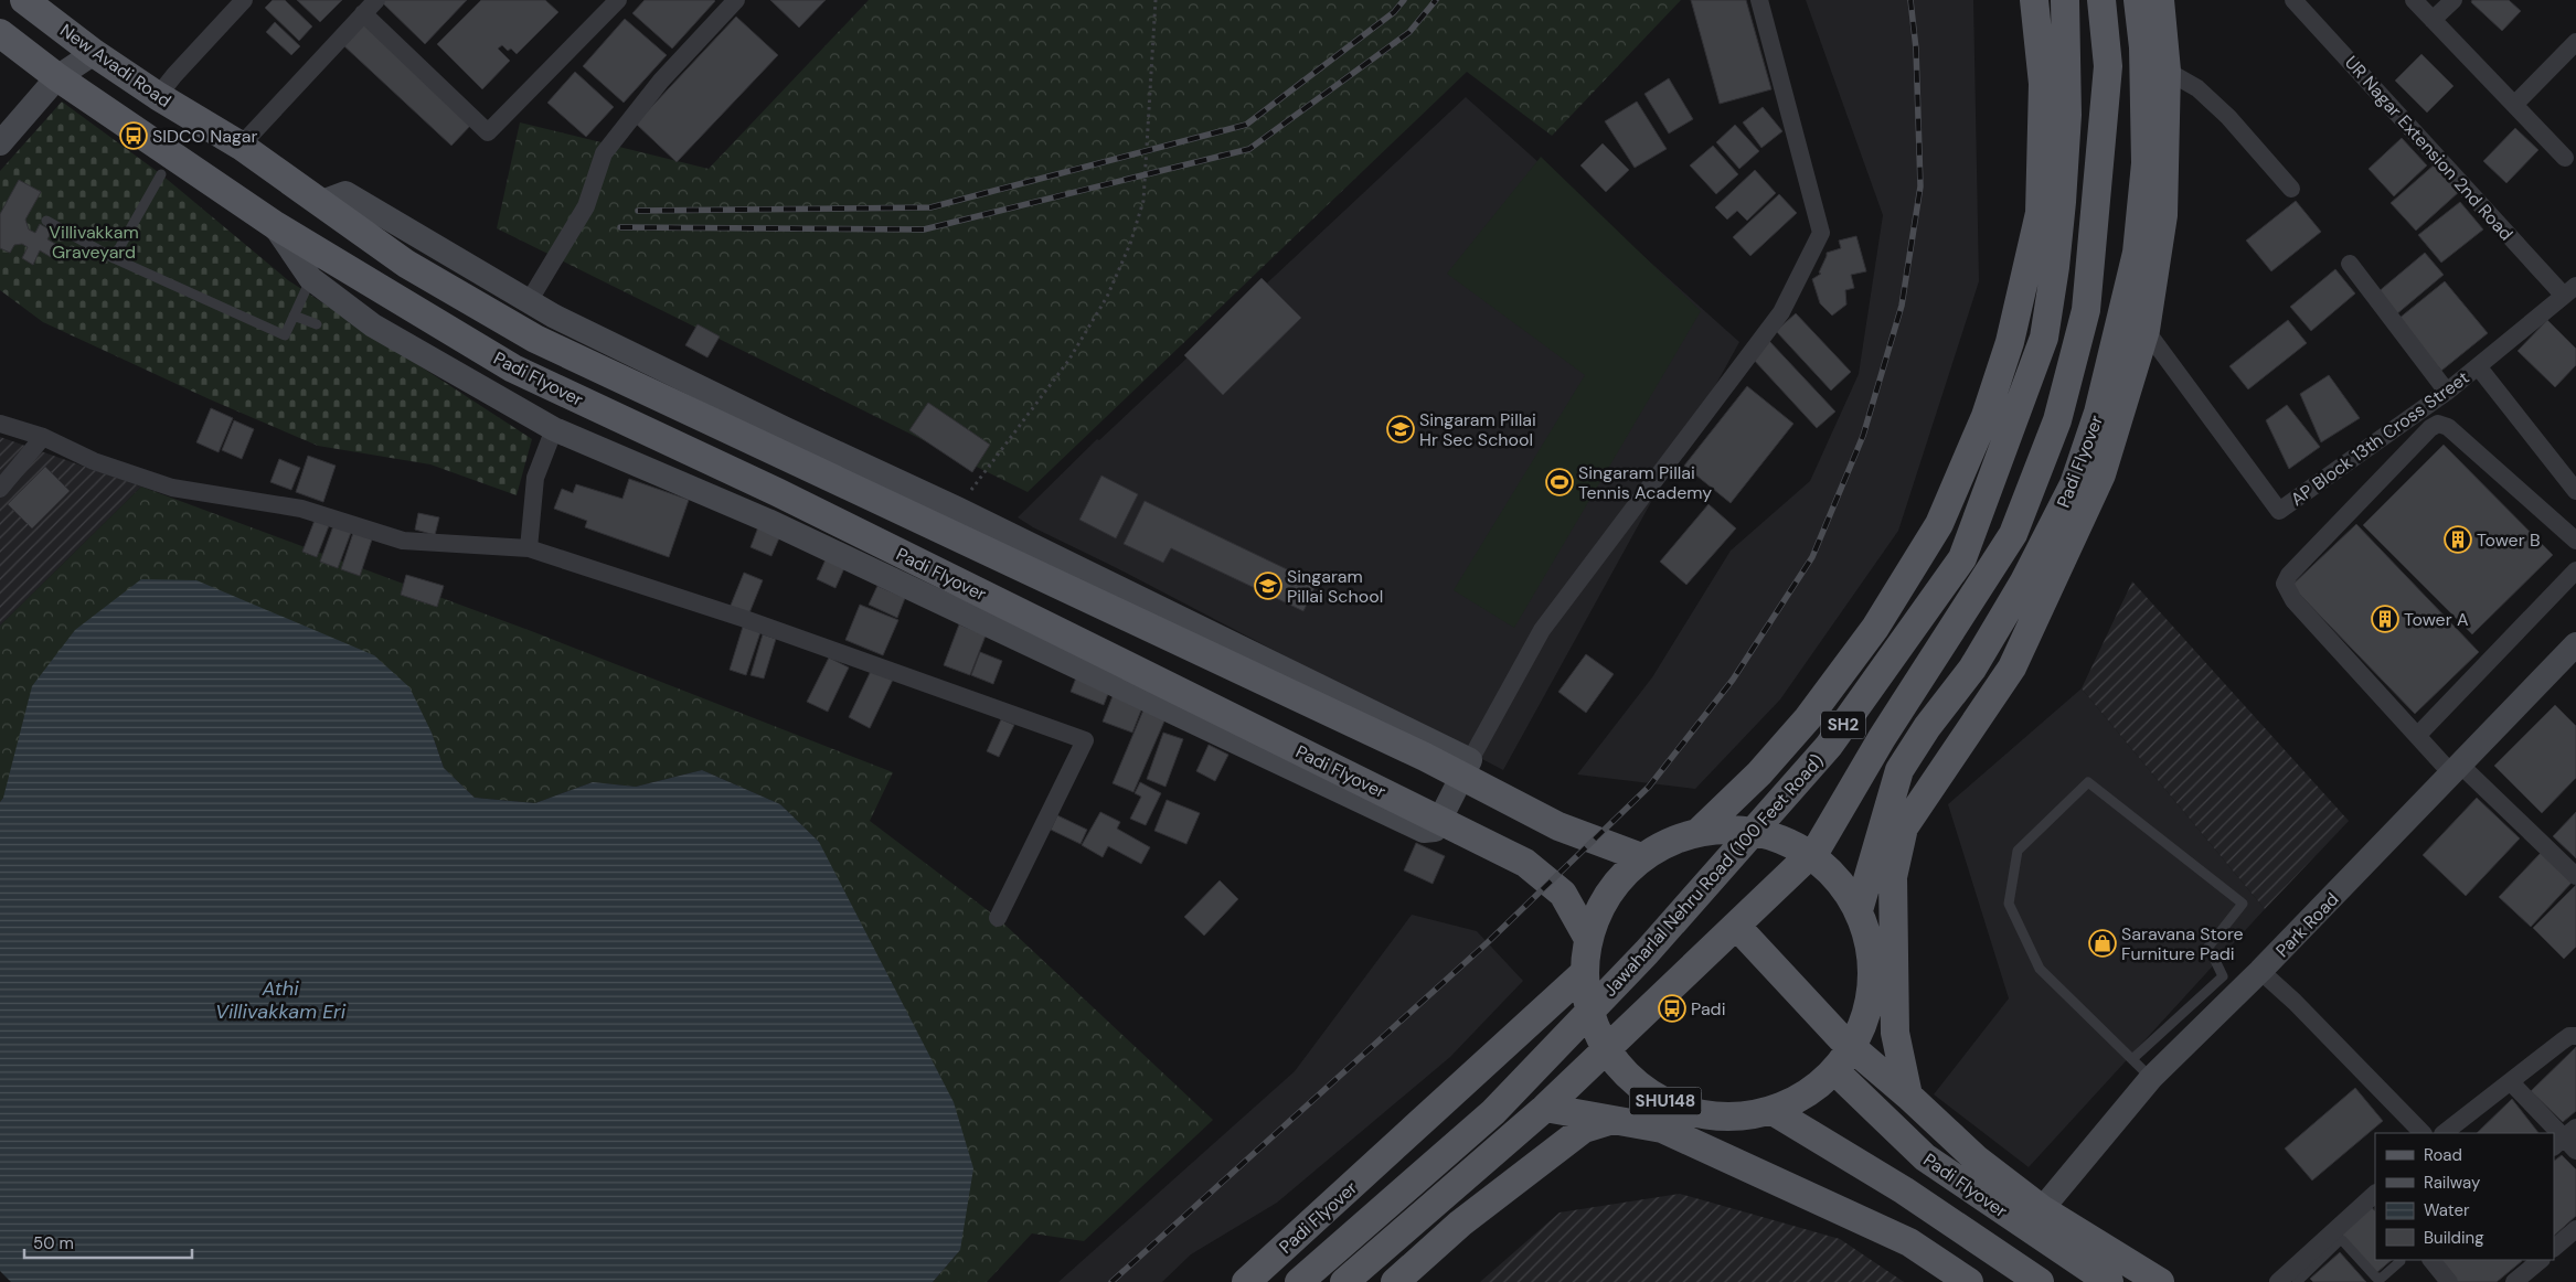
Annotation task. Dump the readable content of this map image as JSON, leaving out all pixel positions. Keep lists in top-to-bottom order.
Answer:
{
  "streets": {
    "main road": [
      "New Avadi Road",
      "Padi Flyover",
      "SH2",
      "Jawaharlal Nehru Road (100 Feet Road)",
      "SHU148"
    ],
    "street": ["UR Nagar Extension 2nd Road", "AP Block 13th Cross Street", "Park Road"]
  },
  "crossings": [
    ["New Avadi Road", "Padi Flyover"],
    ["UR Nagar Extension 2nd Road", "AP Block 13th Cross Street"],
    ["Padi Flyover", "SHU148"]
  ],
  "water": ["Athi Villivakkam Eri"],
  "parks": ["Villivakkam Graveyard"],
  "places": {
    "bus stop": ["SIDCO Nagar", "Padi"],
    "school or university": ["Singaram Pillai Hr Sec School", "Singaram Pillai School"],
    "sports": ["Singaram Pillai Tennis Academy"],
    "building": ["Tower B", "Tower A"],
    "shop": ["Saravana Store Furniture Padi"]
  },
  "legend": [
    "Road",
    "Railway",
    "Water",
    "Building"
  ],
  "scale_bar": "50 m"
}
